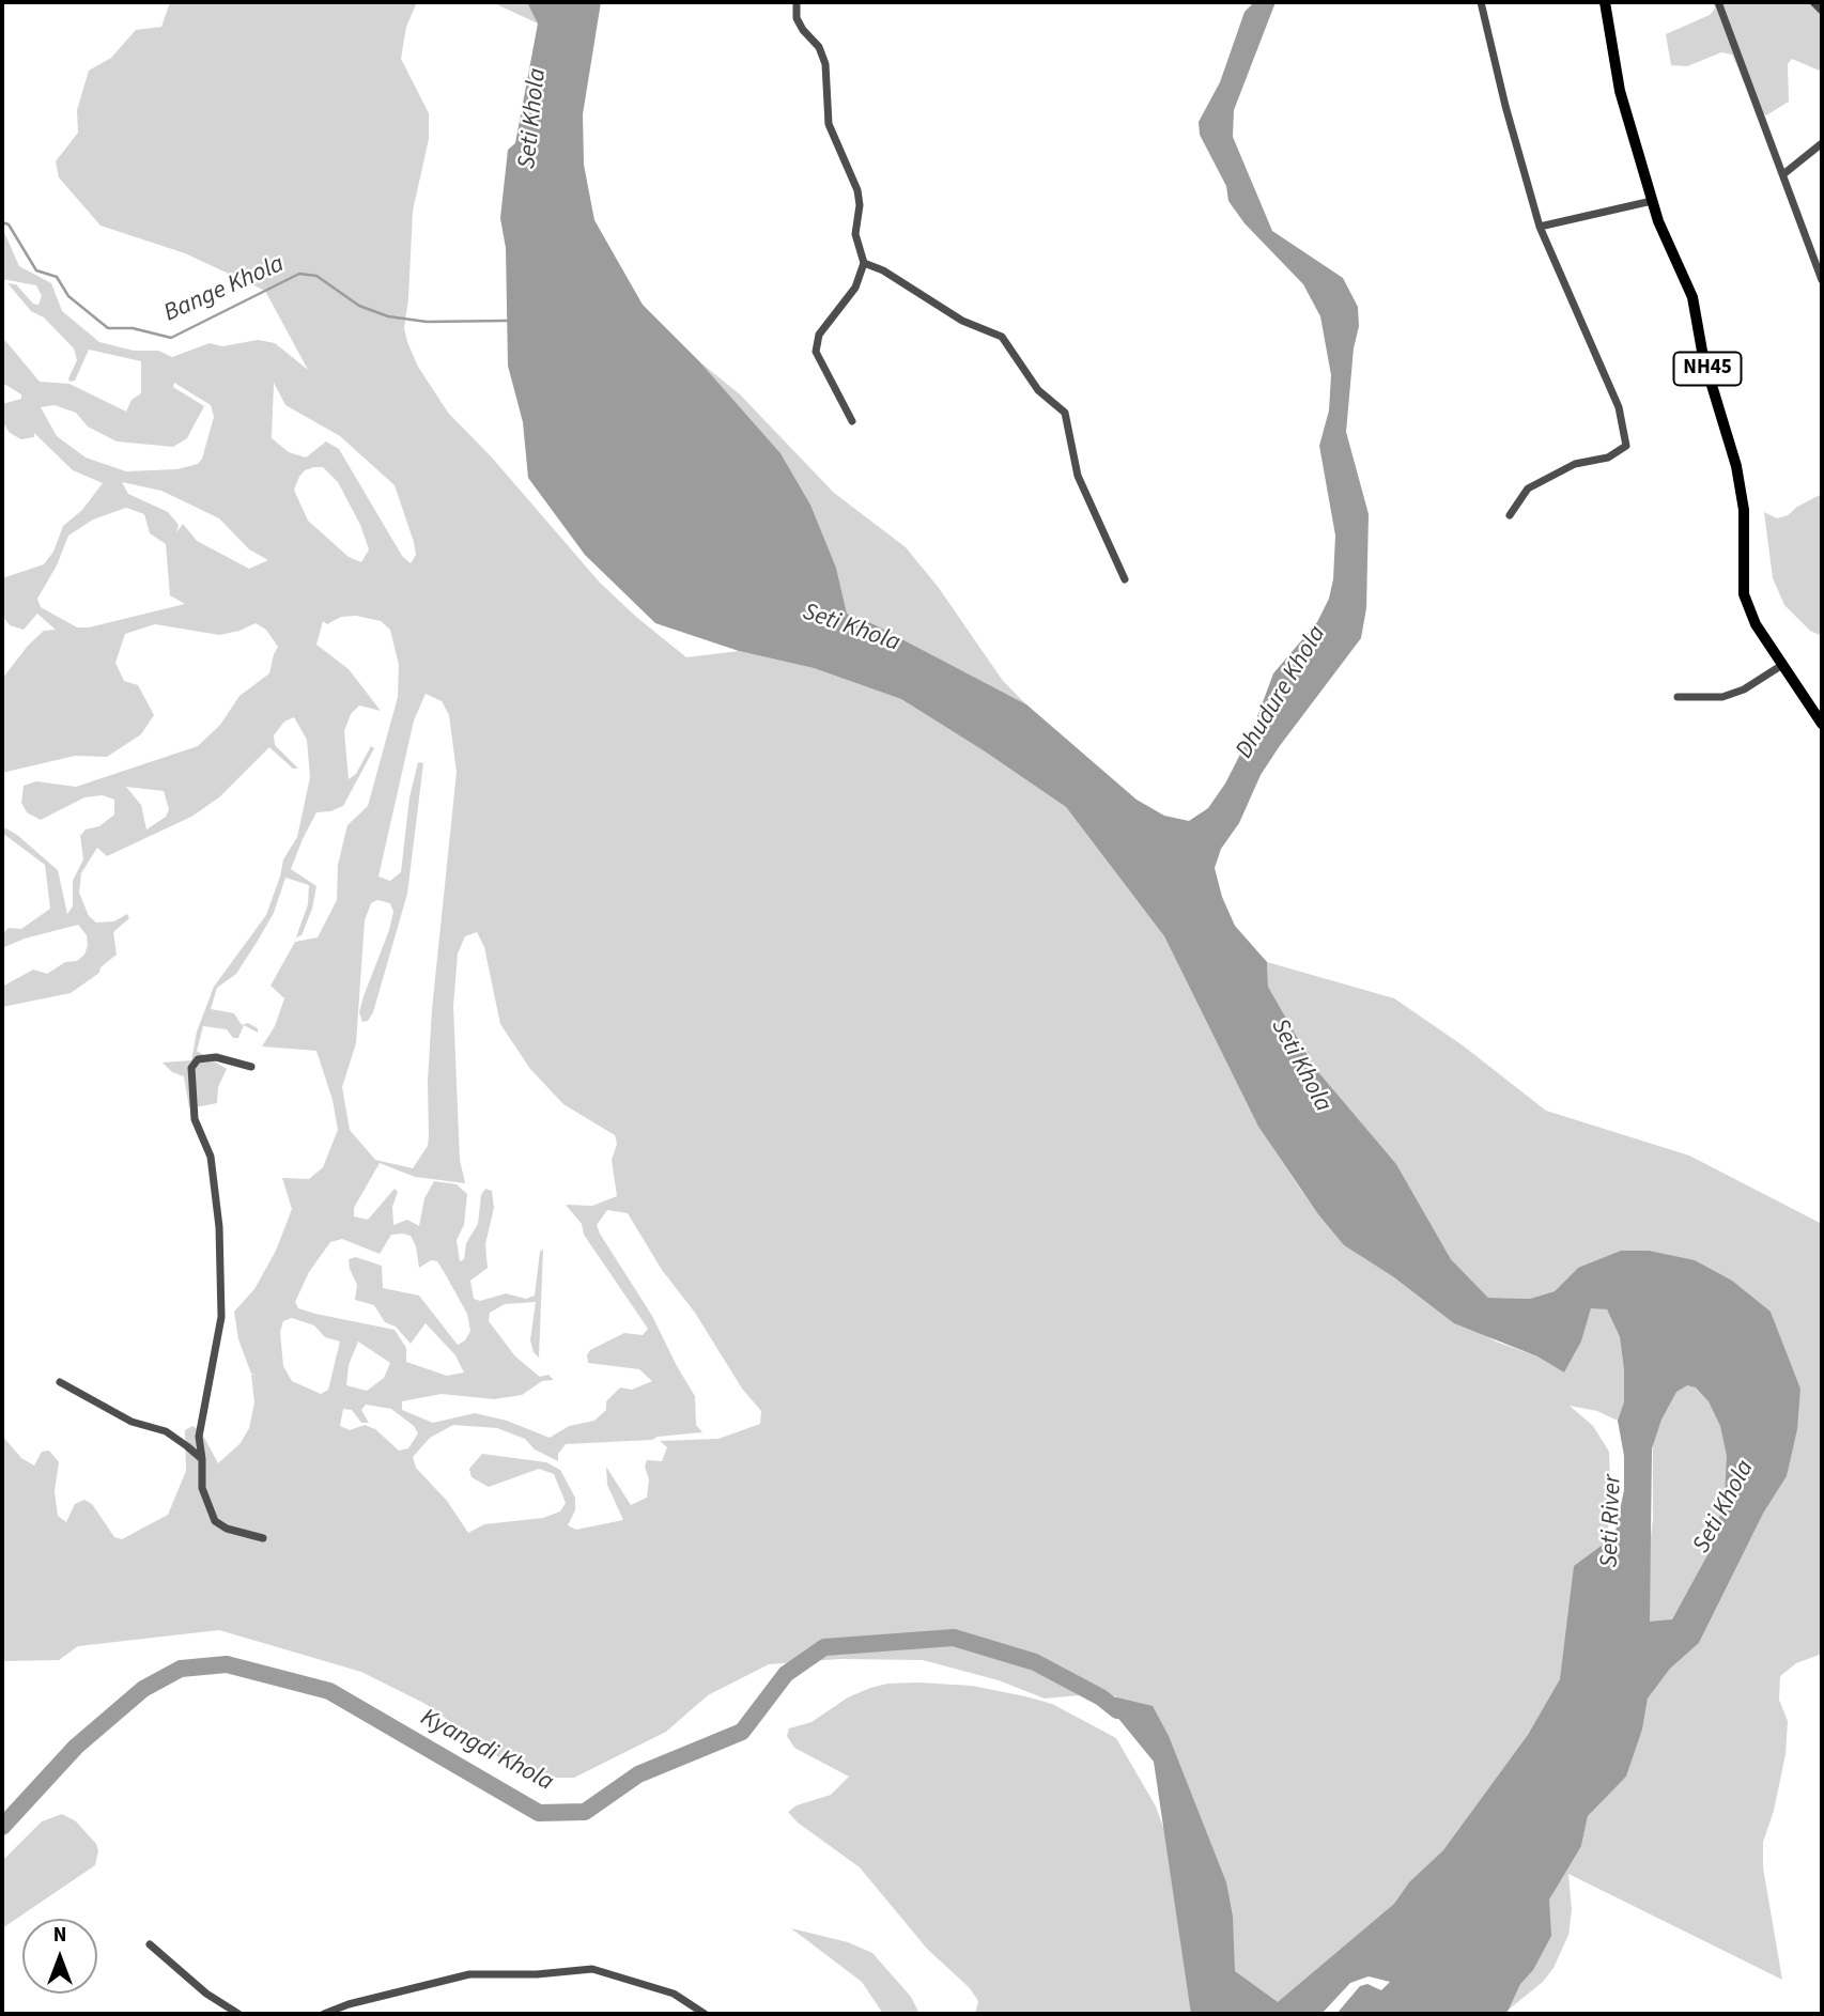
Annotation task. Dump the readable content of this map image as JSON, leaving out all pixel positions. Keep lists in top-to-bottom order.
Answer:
{
  "streets": {
    "main road": ["NH45"]
  },
  "water": [
    "Seti Khola",
    "Bange Khola",
    "Dhudure Khola",
    "Seti River",
    "Kyangdi Khola"
  ],
  "north": "top"
}
